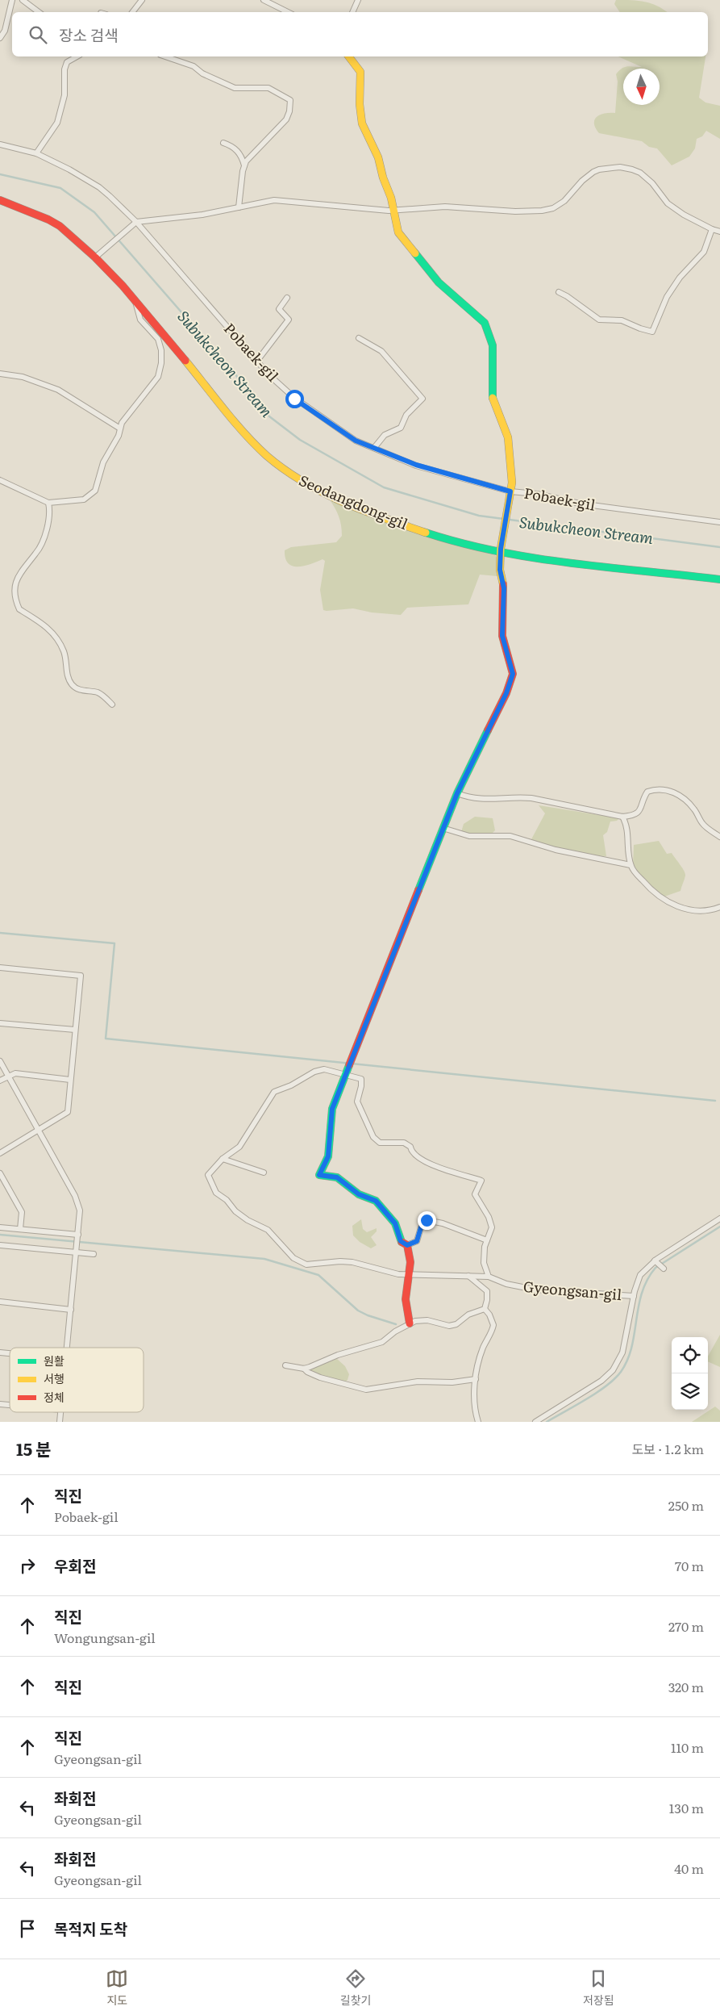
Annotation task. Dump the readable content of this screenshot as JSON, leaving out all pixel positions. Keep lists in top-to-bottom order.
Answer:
{
  "streets": {
    "street": ["Pobaek-gil", "Seodangdong-gil", "Gyeongsan-gil"]
  },
  "water": ["Subukcheon Stream"],
  "legend": ["원활", "서행", "정체"],
  "north": "bottom",
  "page": {
    "search": "장소 검색",
    "heading": ["15 분", "도보 · 1.2 km"],
    "list": [
      ["직진", "Pobaek-gil", "250 m"],
      ["우회전", "70 m"],
      ["직진", "Wongungsan-gil", "270 m"],
      ["직진", "320 m"],
      ["직진", "Gyeongsan-gil", "110 m"],
      ["좌회전", "Gyeongsan-gil", "130 m"],
      ["좌회전", "Gyeongsan-gil", "40 m"],
      "목적지 도착"
    ],
    "nav": ["지도", "길찾기", "저장됨"]
  }
}
